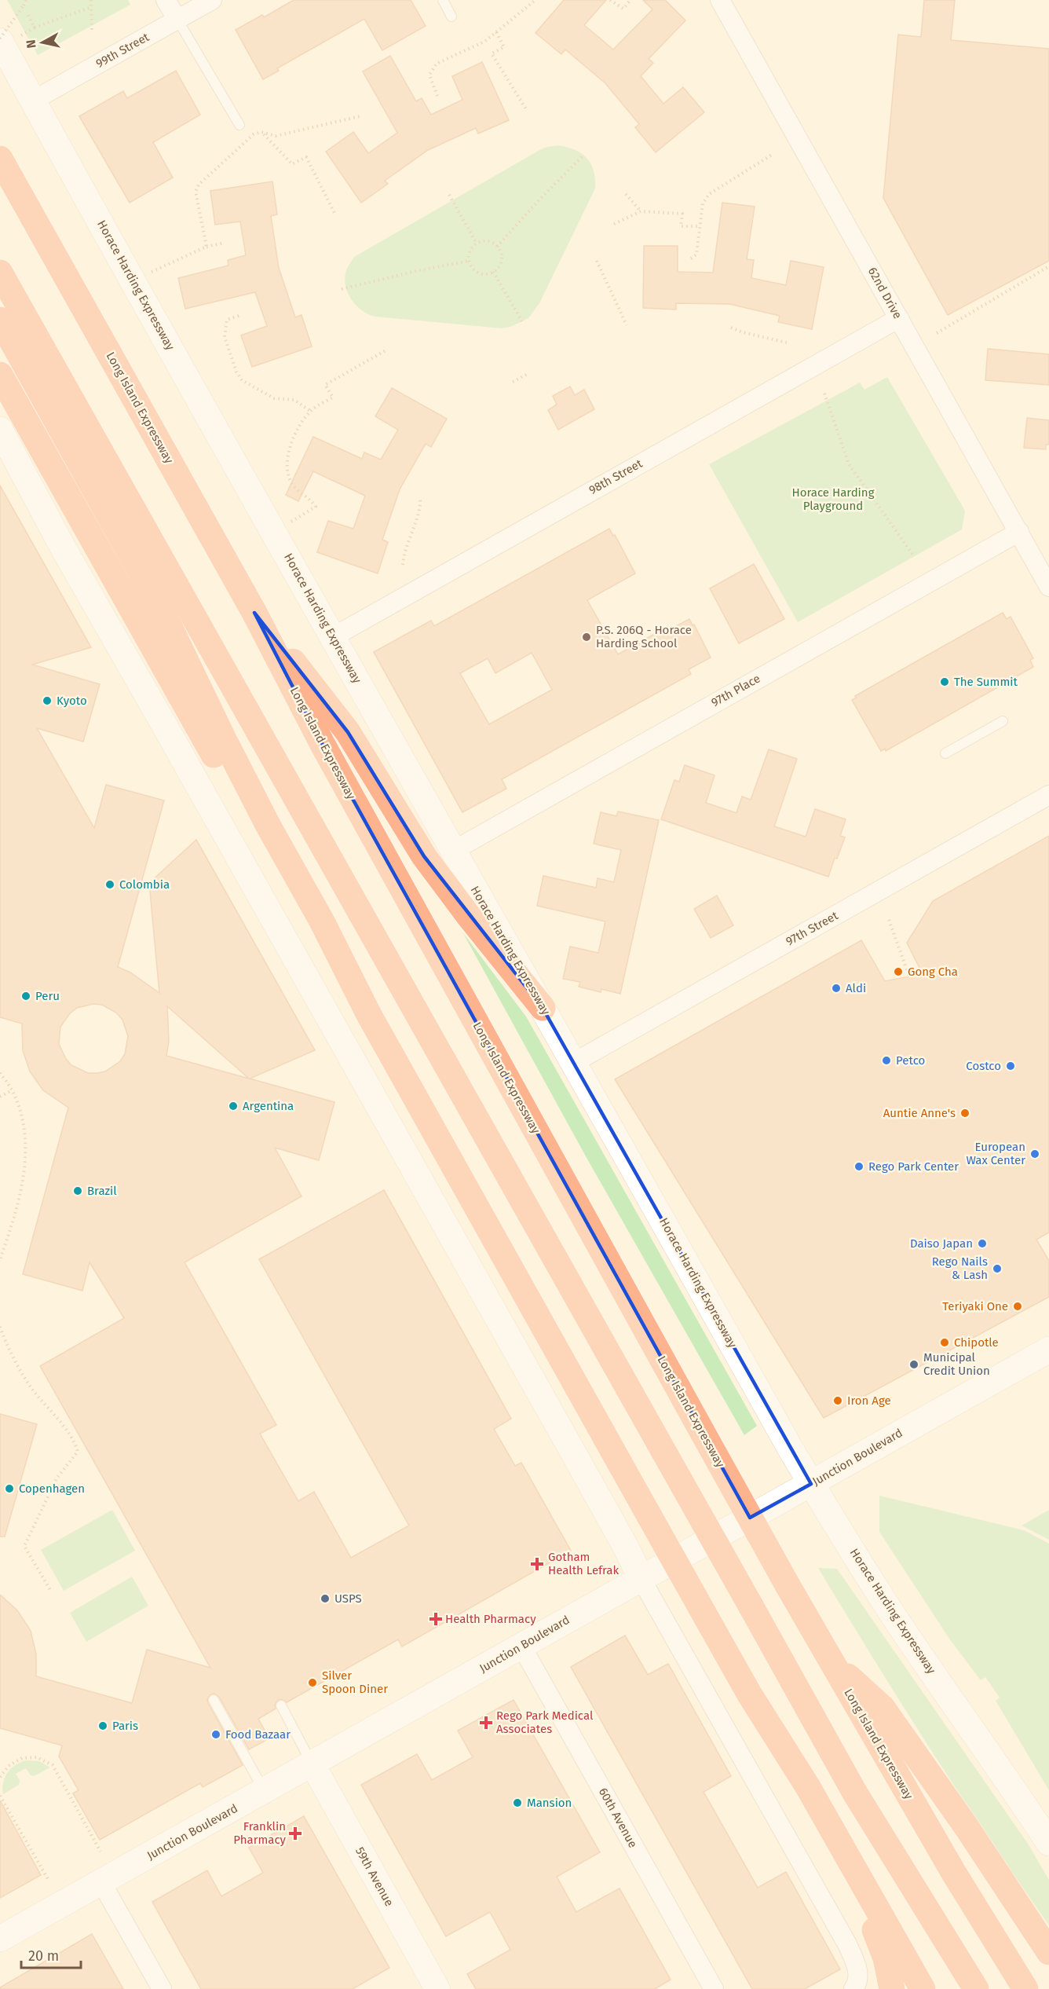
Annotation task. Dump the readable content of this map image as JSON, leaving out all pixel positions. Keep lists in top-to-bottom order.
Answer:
{
  "streets": {
    "highway": ["Long Island Expressway"],
    "main road": ["Horace Harding Expressway", "Junction Boulevard"],
    "street": [
      "99th Street",
      "62nd Drive",
      "98th Street",
      "97th Place",
      "97th Street",
      "60th Avenue",
      "59th Avenue"
    ]
  },
  "crossings": [
    ["99th Street", "Horace Harding Expressway"],
    ["Horace Harding Expressway", "98th Street"],
    ["Horace Harding Expressway", "97th Place"],
    ["Horace Harding Expressway", "97th Street"],
    ["Horace Harding Expressway", "Junction Boulevard"],
    ["62nd Drive", "98th Street"],
    ["62nd Drive", "97th Place"],
    ["Junction Boulevard", "60th Avenue"],
    ["Junction Boulevard", "59th Avenue"]
  ],
  "parks": ["Horace Harding Playground"],
  "places": {
    "other": [
      "P.S. 206Q - Horace Harding School",
      "The Summit",
      "Kyoto",
      "Colombia",
      "Gong Cha",
      "Aldi",
      "Peru",
      "Petco",
      "Costco",
      "Argentina",
      "Auntie Anne's",
      "European Wax Center",
      "Rego Park Center",
      "Brazil",
      "Daiso Japan",
      "Rego Nails & Lash",
      "Teriyaki One",
      "Chipotle",
      "Municipal Credit Union",
      "Iron Age",
      "Copenhagen",
      "USPS",
      "Silver Spoon Diner",
      "Paris",
      "Food Bazaar",
      "Mansion"
    ],
    "health": [
      "Gotham Health Lefrak",
      "Health Pharmacy",
      "Rego Park Medical Associates",
      "Franklin Pharmacy"
    ]
  },
  "scale_bar": "20 m",
  "north": "left"
}
